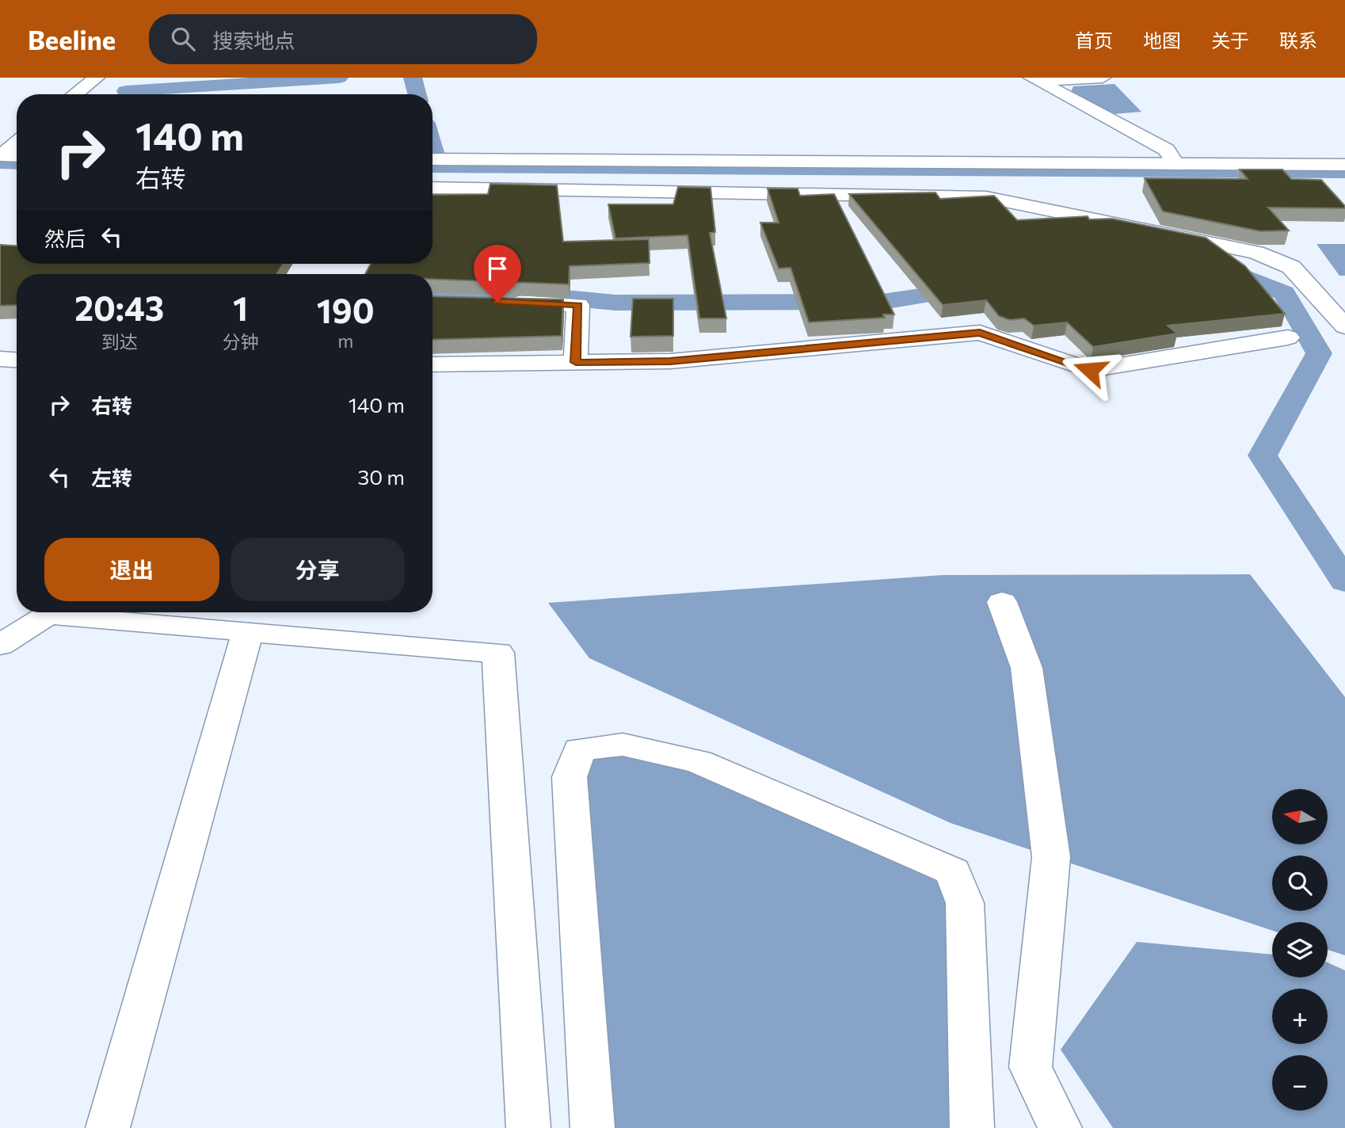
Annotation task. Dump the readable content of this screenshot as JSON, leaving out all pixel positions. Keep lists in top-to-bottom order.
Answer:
{
  "north": "left",
  "page": {
    "header": "Beeline",
    "search": "搜索地点",
    "nav": [
      "首页",
      "地图",
      "关于",
      "联系"
    ],
    "turn": ["140 m", "右转"],
    "then": "然后",
    "eta": [
      "20:43",
      "到达",
      "1",
      "分钟",
      "190",
      "m"
    ],
    "list": [
      {
        "name": "右转",
        "value": "140 m"
      },
      {
        "name": "左转",
        "value": "30 m"
      }
    ],
    "buttons": ["退出", "分享"],
    "map_buttons": ["+", "−"]
  }
}
